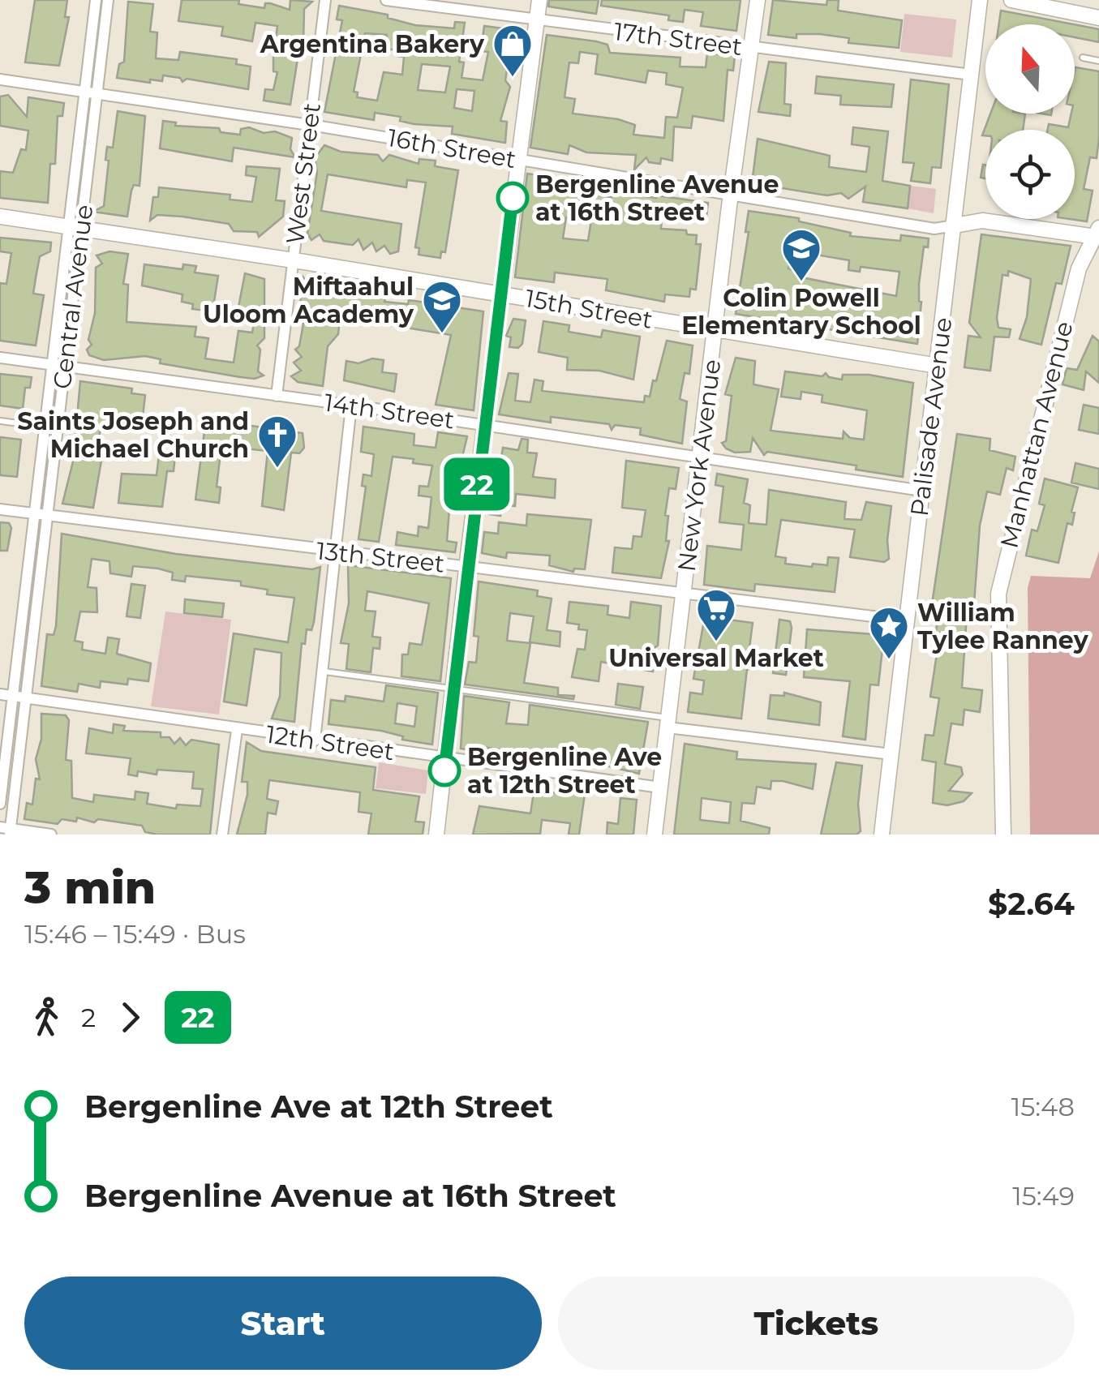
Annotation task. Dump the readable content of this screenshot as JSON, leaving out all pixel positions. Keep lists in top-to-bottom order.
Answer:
{
  "streets": {
    "street": [
      "17th Street",
      "16th Street",
      "West Street",
      "Central Avenue",
      "15th Street",
      "14th Street",
      "Palisade Avenue",
      "Manhattan Avenue",
      "New York Avenue",
      "13th Street",
      "12th Street"
    ]
  },
  "crossings": [
    ["17th Street", "Palisade Avenue"],
    ["17th Street", "New York Avenue"],
    ["16th Street", "West Street"],
    ["16th Street", "Central Avenue"],
    ["16th Street", "Palisade Avenue"],
    ["16th Street", "Manhattan Avenue"],
    ["16th Street", "New York Avenue"],
    ["West Street", "15th Street"],
    ["West Street", "14th Street"],
    ["Central Avenue", "15th Street"],
    ["Central Avenue", "14th Street"],
    ["Central Avenue", "13th Street"],
    ["Central Avenue", "12th Street"],
    ["15th Street", "Palisade Avenue"],
    ["15th Street", "New York Avenue"],
    ["14th Street", "Palisade Avenue"],
    ["14th Street", "New York Avenue"],
    ["Palisade Avenue", "13th Street"],
    ["New York Avenue", "13th Street"],
    ["New York Avenue", "12th Street"]
  ],
  "places": {
    "shop": ["Argentina Bakery"],
    "other": ["Bergenline Avenue at 16th Street", "Bergenline Ave at 12th Street"],
    "school or university": ["Colin Powell Elementary School", "Miftaahul Uloom Academy"],
    "church": ["Saints Joseph and Michael Church"],
    "supermarket": ["Universal Market"],
    "place": ["William Tylee Ranney"]
  },
  "lines": ["bus line 22"],
  "north": "top",
  "page": {
    "on_map": "22",
    "heading": ["3 min", "15:46 – 15:49 · Bus", "$2.64"],
    "legs": ["2", "22"],
    "list": [
      {
        "name": "Bergenline Ave at 12th Street",
        "value": "15:48"
      },
      {
        "name": "Bergenline Avenue at 16th Street",
        "value": "15:49"
      }
    ],
    "buttons": ["Start", "Tickets"]
  }
}
